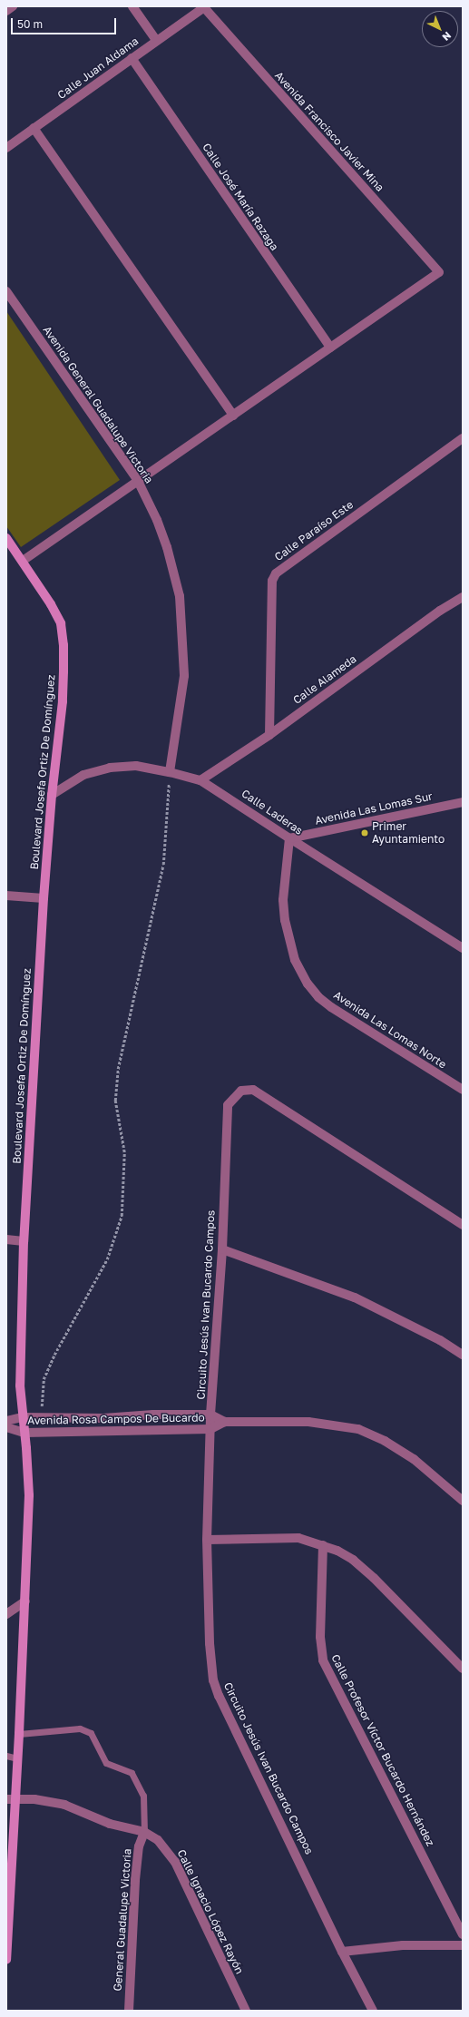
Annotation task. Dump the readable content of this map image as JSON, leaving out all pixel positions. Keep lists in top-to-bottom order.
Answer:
{
  "streets": {
    "main road": ["Boulevard Josefa Ortiz De Domínguez"],
    "street": [
      "Calle Juan Aldama",
      "Avenida Francisco Javier Mina",
      "Calle José María Razaga",
      "Avenida General Guadalupe Victoria",
      "Calle Paraíso Este",
      "Calle Alameda",
      "Avenida Las Lomas Sur",
      "Calle Laderas",
      "Avenida Las Lomas Norte",
      "Circuito Jesús Ivan Bucardo Campos",
      "Avenida Rosa Campos De Bucardo",
      "Calle Profesor Víctor Bucardo Hernández",
      "Calle Ignacio López Rayón",
      "General Guadalupe Victoria"
    ]
  },
  "crossings": [
    ["Calle Juan Aldama", "Avenida Francisco Javier Mina"],
    ["Calle Juan Aldama", "Calle José María Razaga"],
    ["Avenida Francisco Javier Mina", "Calle José María Razaga"],
    ["Avenida General Guadalupe Victoria", "Calle Laderas"],
    ["Calle Paraíso Este", "Calle Alameda"],
    ["Calle Alameda", "Calle Laderas"],
    ["Boulevard Josefa Ortiz De Domínguez", "Calle Laderas"],
    ["Boulevard Josefa Ortiz De Domínguez", "Avenida Rosa Campos De Bucardo"],
    ["Avenida Las Lomas Sur", "Calle Laderas"],
    ["Avenida Las Lomas Sur", "Avenida Las Lomas Norte"],
    ["Calle Laderas", "Avenida Las Lomas Norte"],
    ["Circuito Jesús Ivan Bucardo Campos", "Avenida Rosa Campos De Bucardo"],
    ["Calle Ignacio López Rayón", "General Guadalupe Victoria"]
  ],
  "places": ["Primer Ayuntamiento"],
  "scale_bar": "50 m",
  "north": "bottom right"
}
